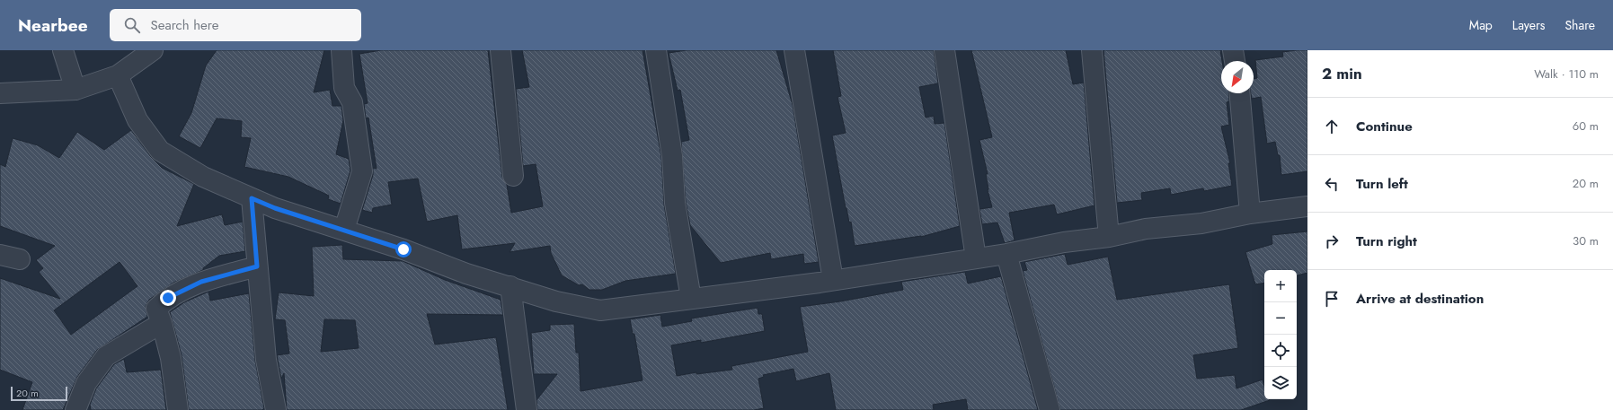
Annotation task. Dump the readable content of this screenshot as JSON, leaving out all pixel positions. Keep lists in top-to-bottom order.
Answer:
{
  "scale_bar": "20 m",
  "north": "bottom left",
  "page": {
    "header": "Nearbee",
    "search": "Search here",
    "nav": ["Map", "Layers", "Share"],
    "heading": ["2 min", "Walk · 110 m"],
    "list": [
      ["Continue", "60 m"],
      ["Turn left", "20 m"],
      ["Turn right", "30 m"],
      "Arrive at destination"
    ],
    "map_buttons": ["+", "−"],
    "scale": "20 m"
  }
}
